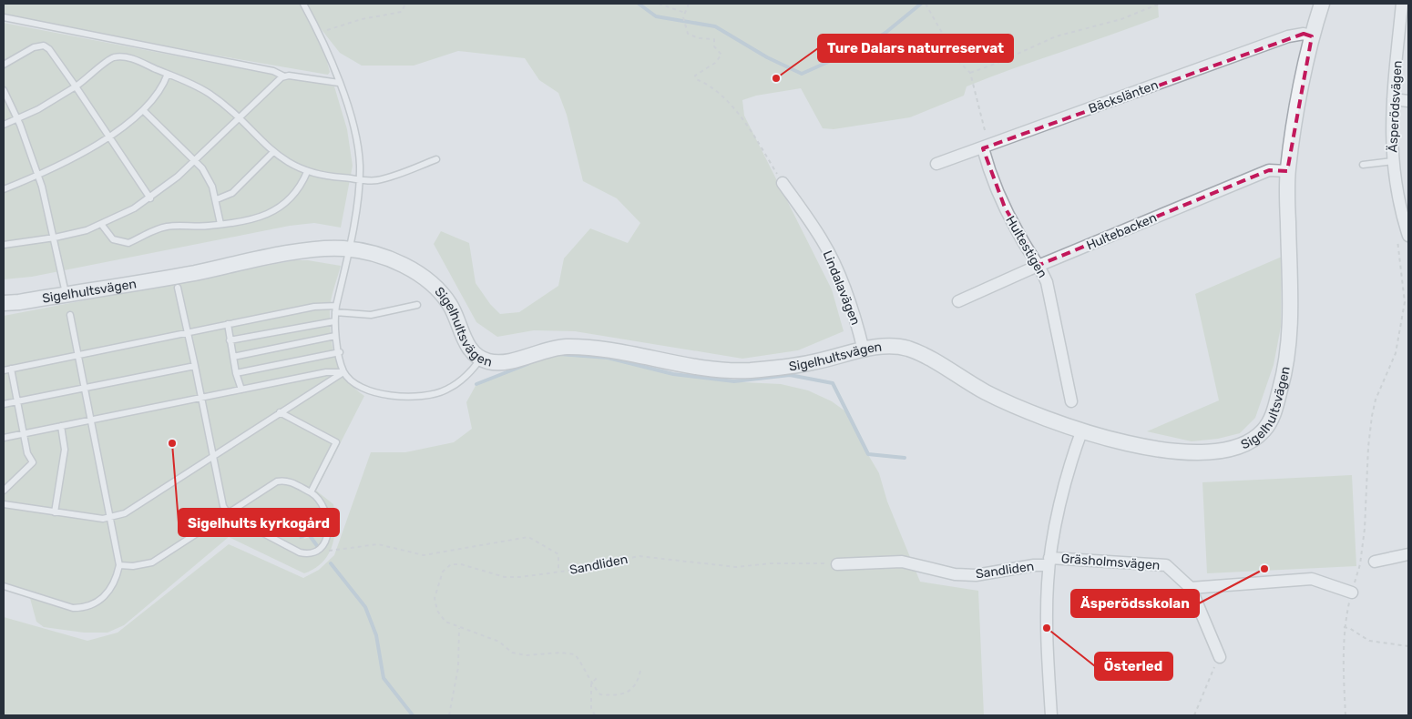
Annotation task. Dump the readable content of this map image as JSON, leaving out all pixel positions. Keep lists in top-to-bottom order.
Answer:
{
  "streets": {
    "street": [
      "Bäckslänten",
      "Äsperödsvägen",
      "Hultebacken",
      "Hultestigen",
      "Lindalavägen",
      "Sigelhultsvägen",
      "Gräsholmsvägen",
      "Sandliden"
    ]
  },
  "crossings": [
    ["Bäckslänten", "Hultestigen"],
    ["Bäckslänten", "Sigelhultsvägen"],
    ["Hultebacken", "Hultestigen"],
    ["Hultebacken", "Sigelhultsvägen"],
    ["Lindalavägen", "Sigelhultsvägen"],
    ["Gräsholmsvägen", "Sandliden"]
  ],
  "places": [
    "Ture Dalars naturreservat",
    "Sigelhults kyrkogård",
    "Äsperödsskolan",
    "Österled"
  ]
}
